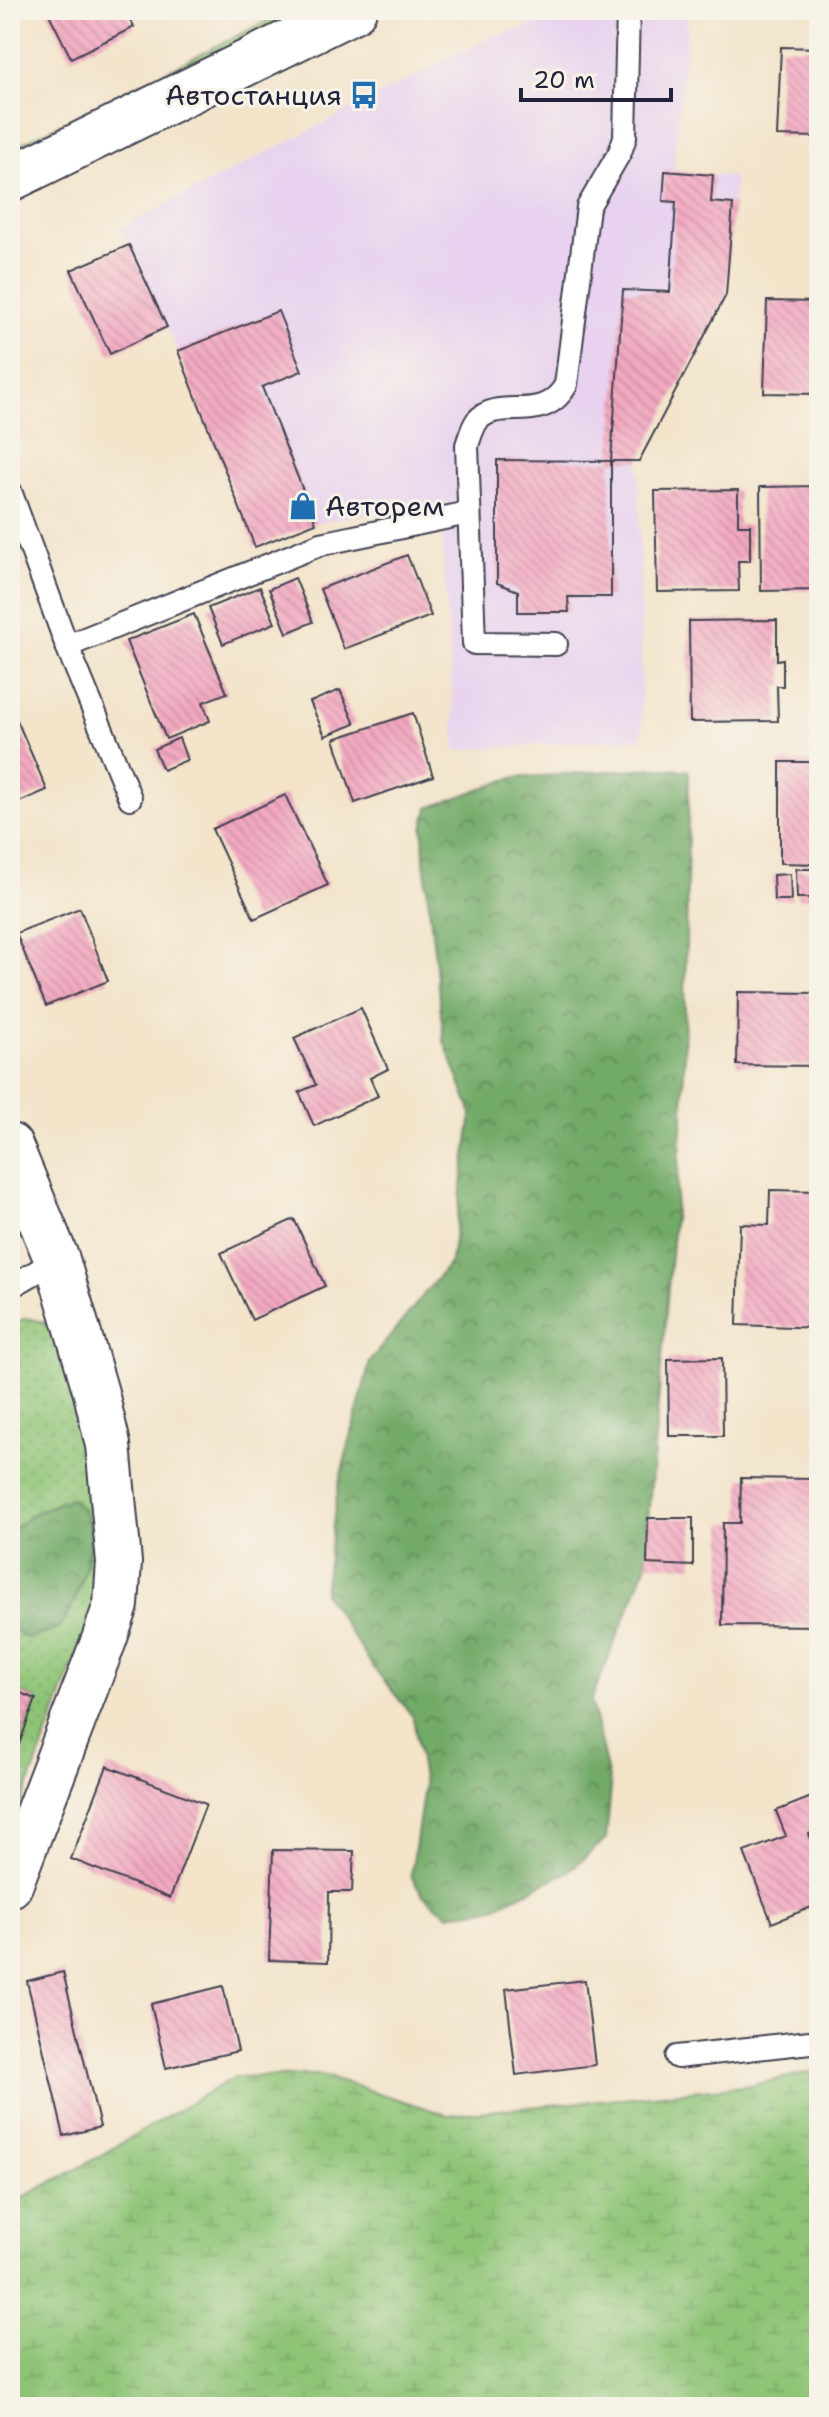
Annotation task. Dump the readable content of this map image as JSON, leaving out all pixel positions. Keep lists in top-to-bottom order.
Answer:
{
  "places": {
    "bus stop": ["Автостанция"],
    "shop": ["Авторем"]
  },
  "scale_bar": "20 m"
}
